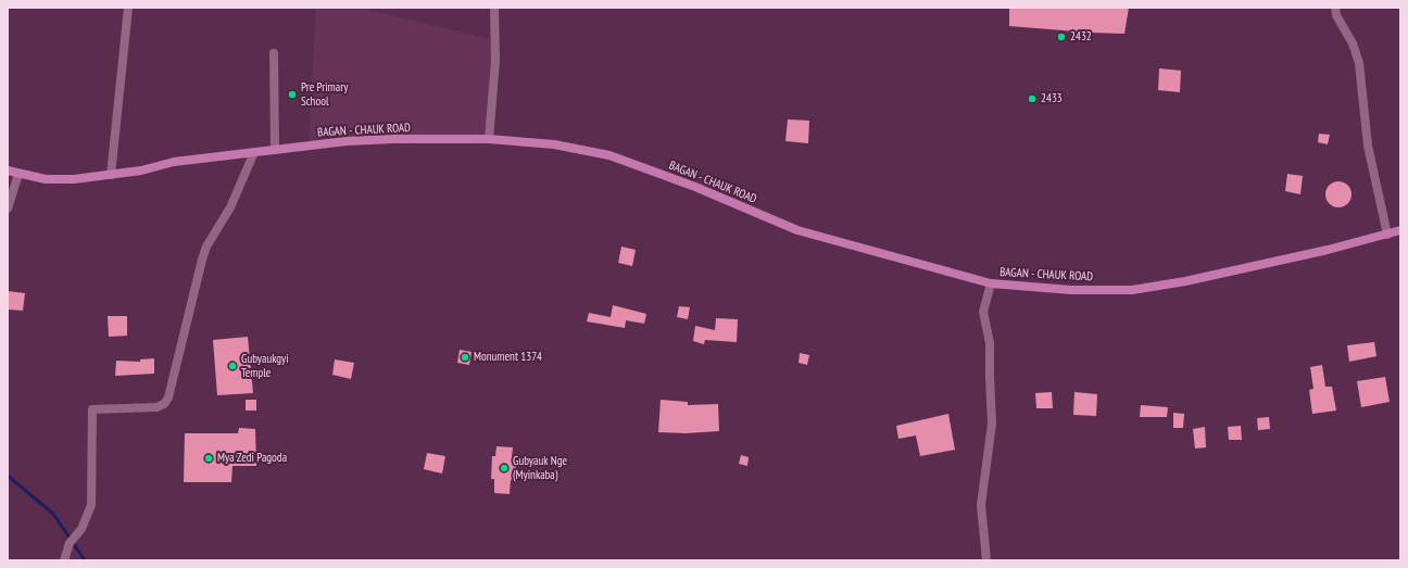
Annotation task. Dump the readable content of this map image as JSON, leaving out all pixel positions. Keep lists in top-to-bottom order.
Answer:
{
  "streets": {
    "main road": ["BAGAN - CHAUK ROAD"]
  },
  "places": [
    "2432",
    "Pre Primary School",
    "2433",
    "Monument 1374",
    "Gubyaukgyi Temple",
    "Mya Zedi Pagoda",
    "Gubyauk Nge (Myinkaba)"
  ]
}
